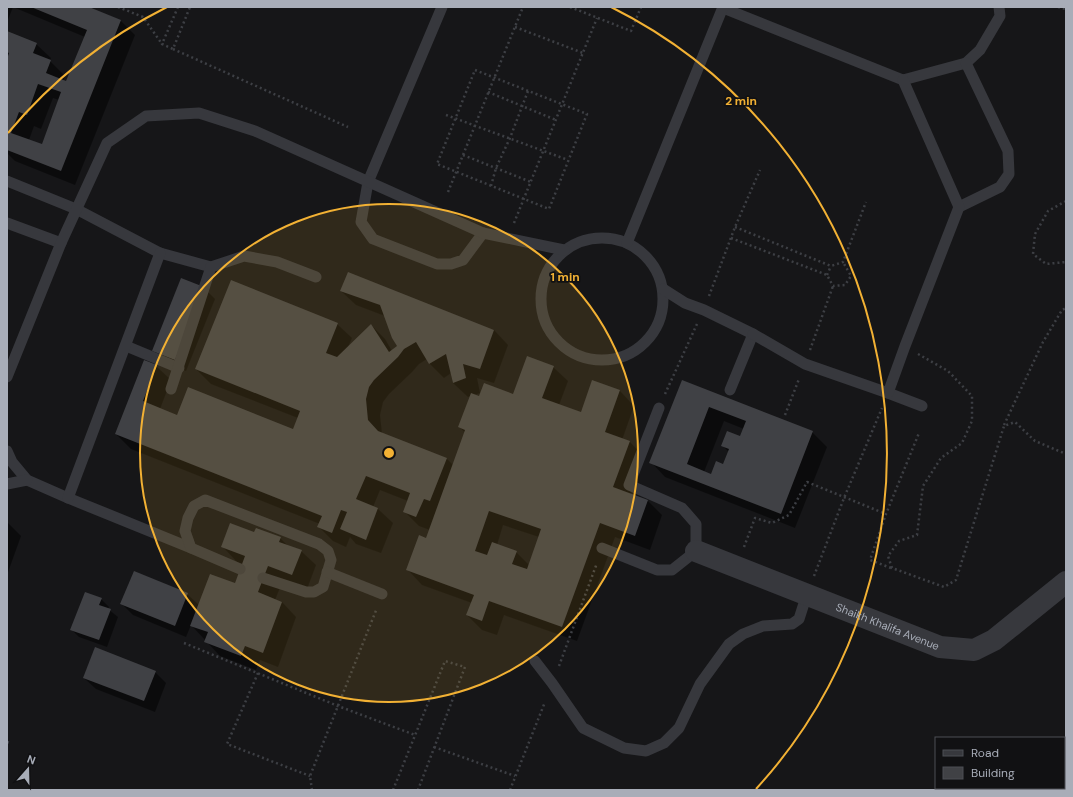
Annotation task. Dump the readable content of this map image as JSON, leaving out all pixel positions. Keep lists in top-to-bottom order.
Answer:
{
  "streets": {
    "street": ["Shaikh Khalifa Avenue"]
  },
  "legend": ["Road", "Building"],
  "north": "top",
  "rings": ["2 min", "1 min"]
}
